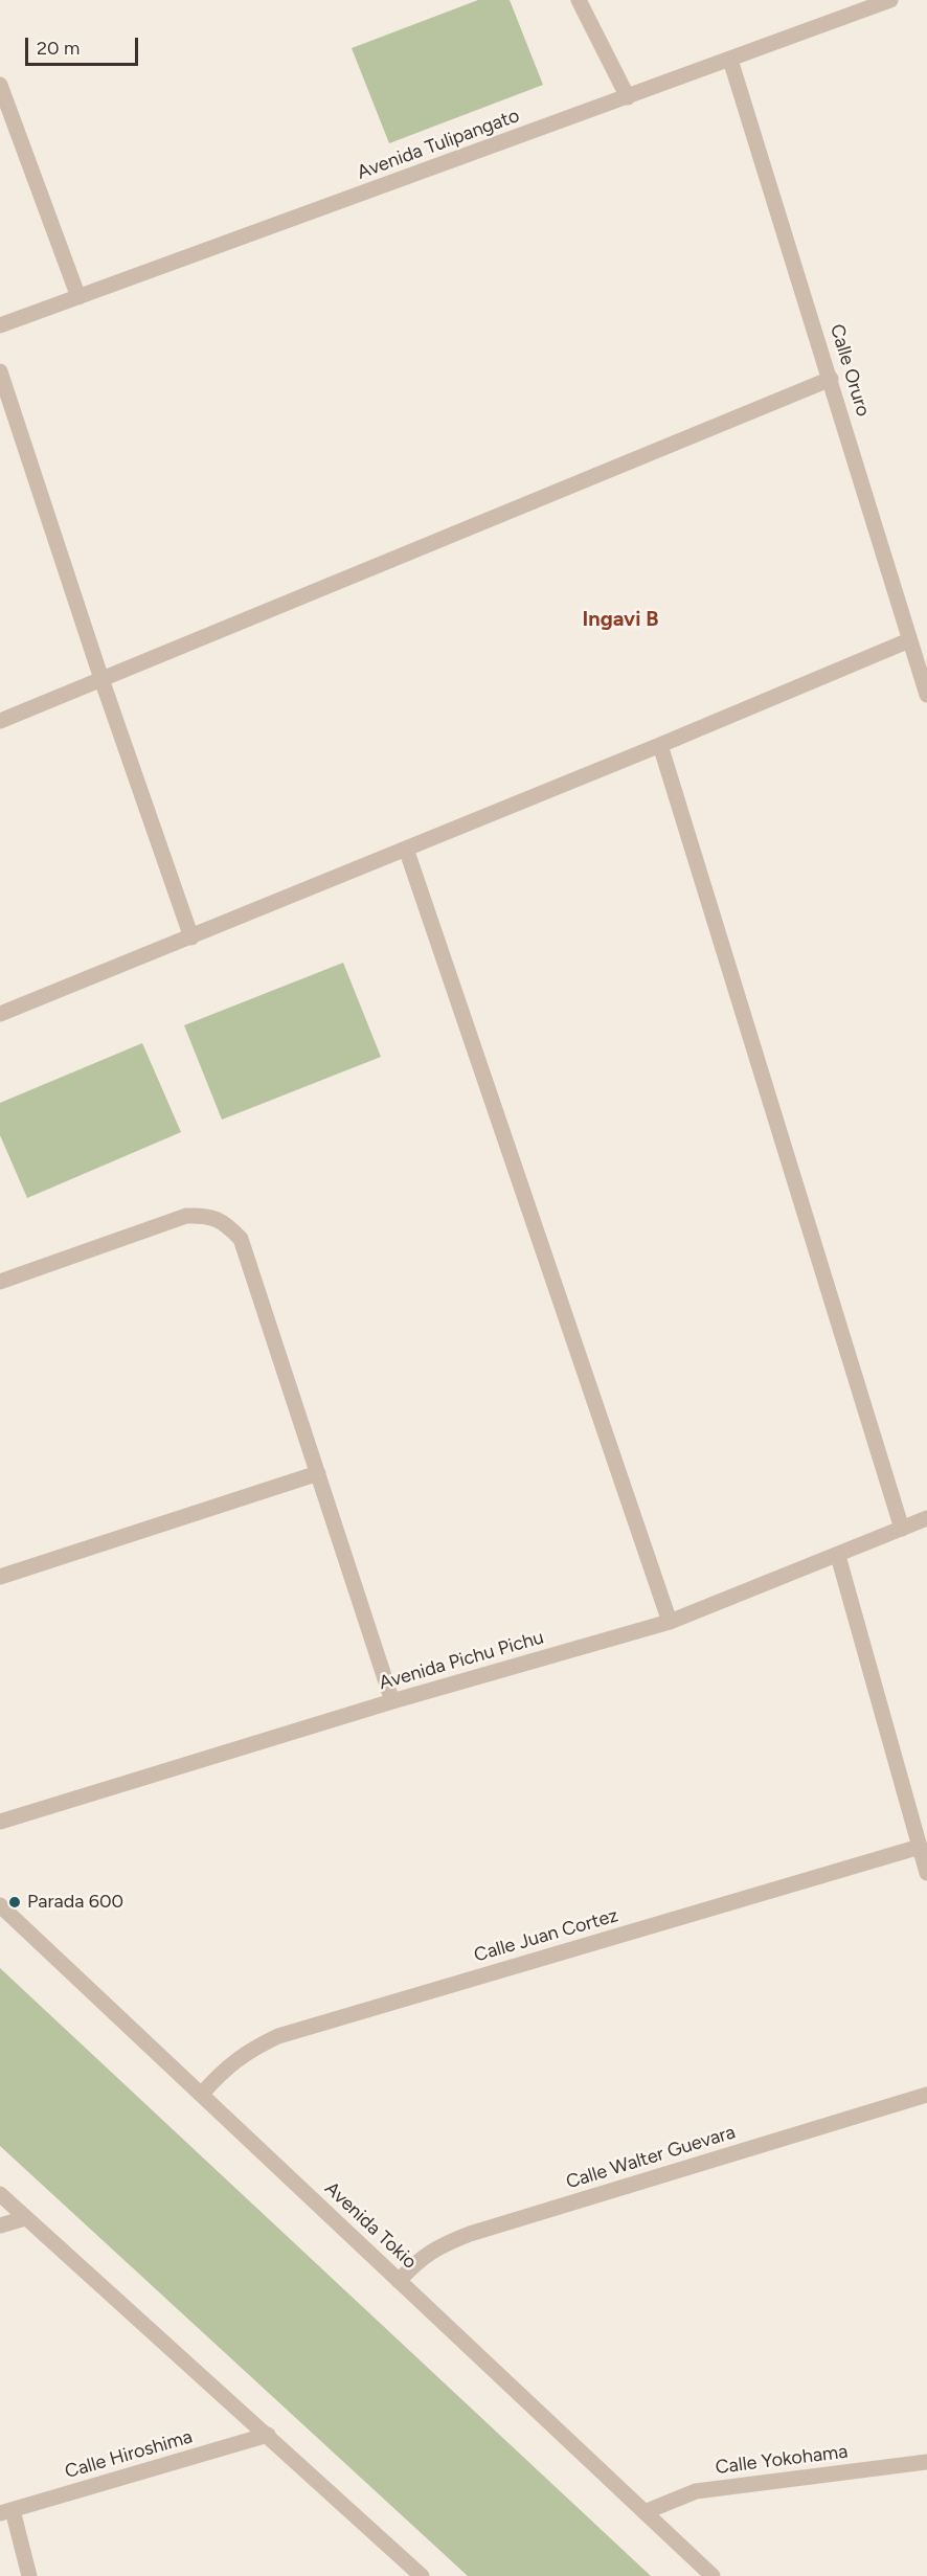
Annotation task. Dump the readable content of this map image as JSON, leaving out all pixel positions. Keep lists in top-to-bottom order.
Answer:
{
  "streets": {
    "street": [
      "Avenida Tulipangato",
      "Calle Oruro",
      "Avenida Pichu Pichu",
      "Calle Juan Cortez",
      "Calle Walter Guevara",
      "Avenida Tokio",
      "Calle Hiroshima",
      "Calle Yokohama"
    ]
  },
  "crossings": [
    ["Avenida Tulipangato", "Calle Oruro"],
    ["Calle Juan Cortez", "Avenida Tokio"],
    ["Calle Walter Guevara", "Avenida Tokio"],
    ["Avenida Tokio", "Calle Yokohama"]
  ],
  "districts": ["Ingavi B"],
  "places": ["Parada 600"],
  "scale_bar": "20 m"
}
